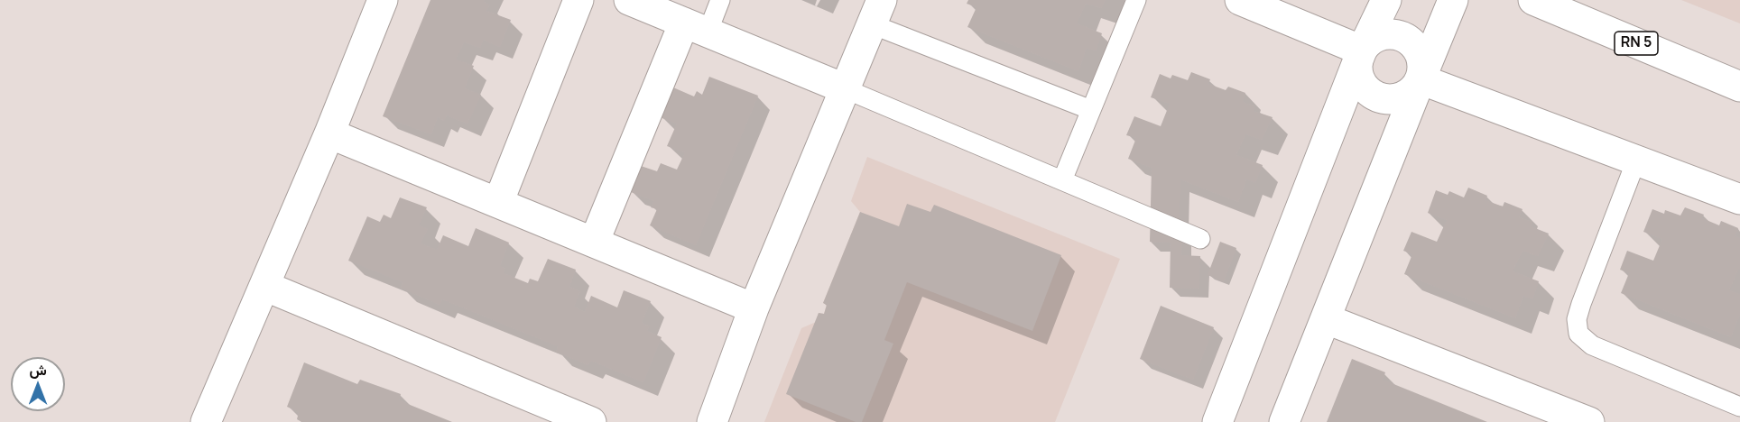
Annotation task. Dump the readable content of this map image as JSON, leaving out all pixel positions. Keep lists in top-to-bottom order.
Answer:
{
  "streets": {
    "street": ["RN 5"]
  },
  "north": "top"
}
